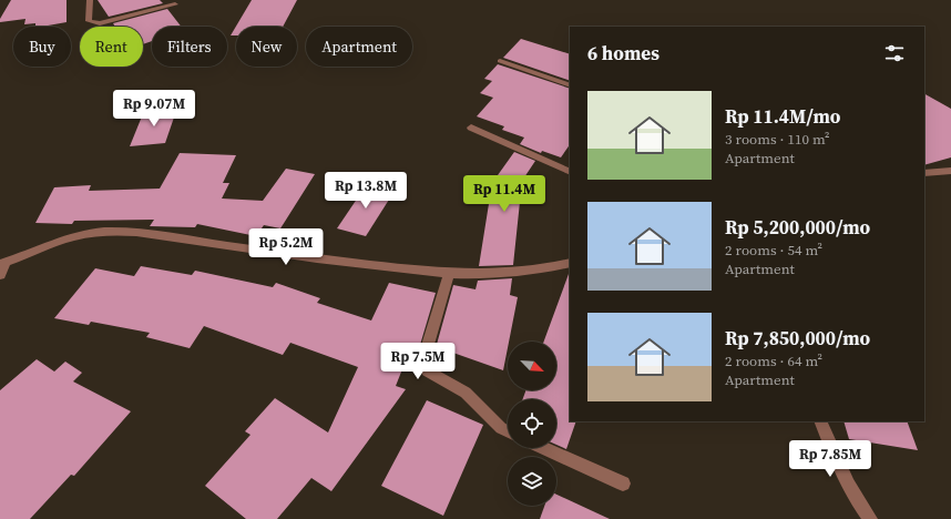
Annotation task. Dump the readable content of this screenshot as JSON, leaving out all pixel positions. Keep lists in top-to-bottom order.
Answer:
{
  "north": "bottom right",
  "page": {
    "chip": [
      "Buy",
      "Rent",
      "Filters",
      "New",
      "Apartment"
    ],
    "heading": "6 homes",
    "list": [
      {
        "name": "Rp 11.4M/mo",
        "note": "3 rooms · 110 m² · Apartment"
      },
      {
        "name": "Rp 5,200,000/mo",
        "note": "2 rooms · 54 m² · Apartment"
      },
      {
        "name": "Rp 7,850,000/mo",
        "note": "2 rooms · 64 m² · Apartment"
      }
    ],
    "price": [
      "Rp 9.07M",
      "Rp 13.8M",
      "Rp 11.4M",
      "Rp 5.2M",
      "Rp 7.5M",
      "Rp 7.85M"
    ]
  }
}
